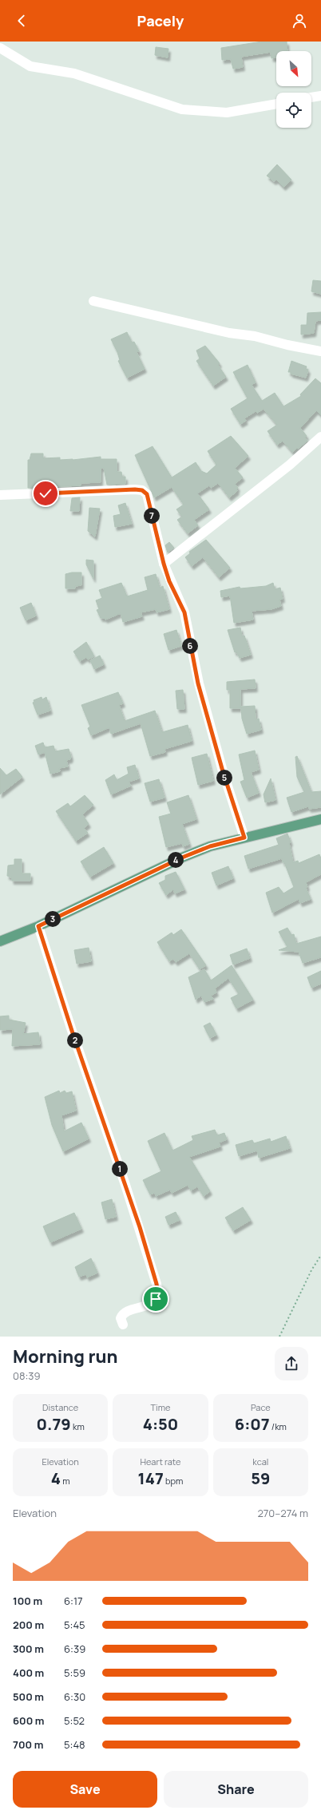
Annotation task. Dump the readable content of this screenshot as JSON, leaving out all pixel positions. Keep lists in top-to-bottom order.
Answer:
{
  "north": "bottom right",
  "page": {
    "header": "Pacely",
    "pins": [
      "7",
      "6",
      "5",
      "4",
      "3",
      "2",
      "1"
    ],
    "heading": ["Morning run", "08:39"],
    "stats": [
      ["Distance", "0.79 km"],
      ["Time", "4:50"],
      ["Pace", "6:07 /km"],
      ["Elevation", "4 m"],
      ["Heart rate", "147 bpm"],
      ["kcal", "59"]
    ],
    "chart": ["Elevation", "270–274 m"],
    "list": [
      {
        "name": "100 m",
        "note": "6:17"
      },
      {
        "name": "200 m",
        "note": "5:45"
      },
      {
        "name": "300 m",
        "note": "6:39"
      },
      {
        "name": "400 m",
        "note": "5:59"
      },
      {
        "name": "500 m",
        "note": "6:30"
      },
      {
        "name": "600 m",
        "note": "5:52"
      },
      {
        "name": "700 m",
        "note": "5:48"
      }
    ],
    "buttons": ["Save", "Share"]
  }
}
